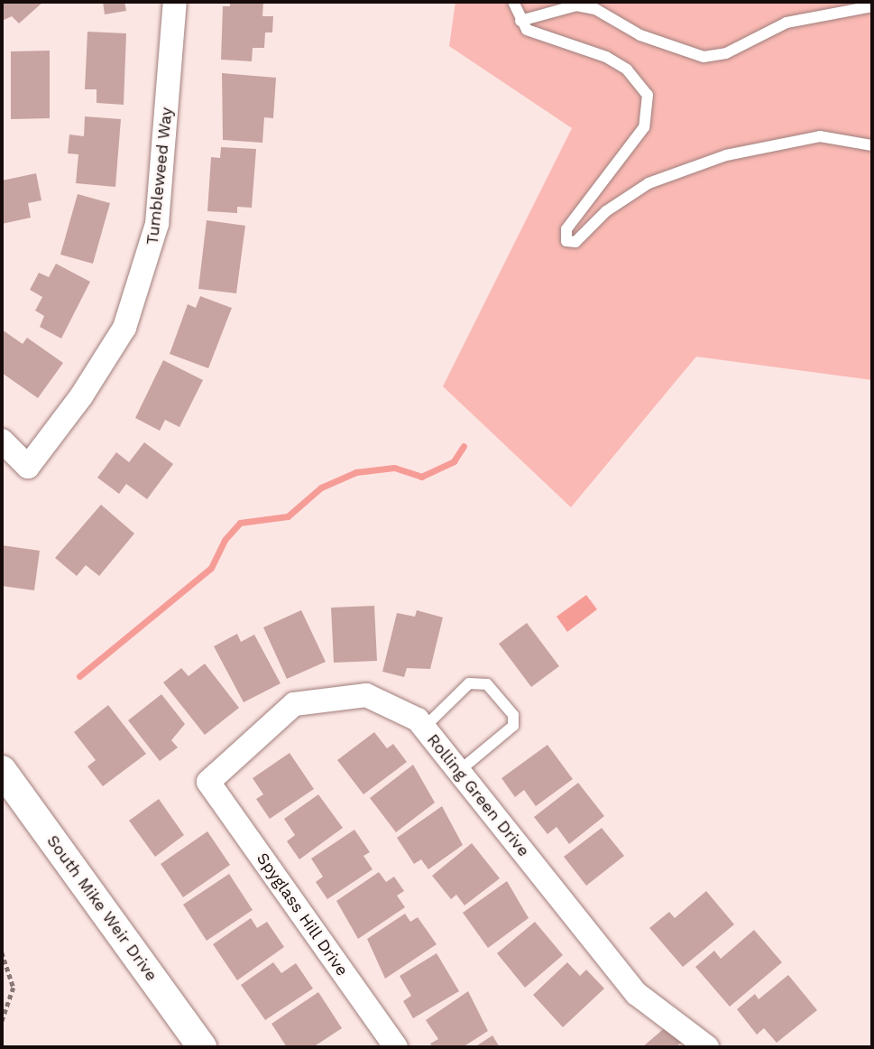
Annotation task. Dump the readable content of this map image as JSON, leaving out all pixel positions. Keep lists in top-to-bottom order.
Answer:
{
  "streets": {
    "street": [
      "Tumbleweed Way",
      "Rolling Green Drive",
      "South Mike Weir Drive",
      "Spyglass Hill Drive"
    ]
  },
  "crossings": [
    ["Rolling Green Drive", "Spyglass Hill Drive"]
  ]
}
